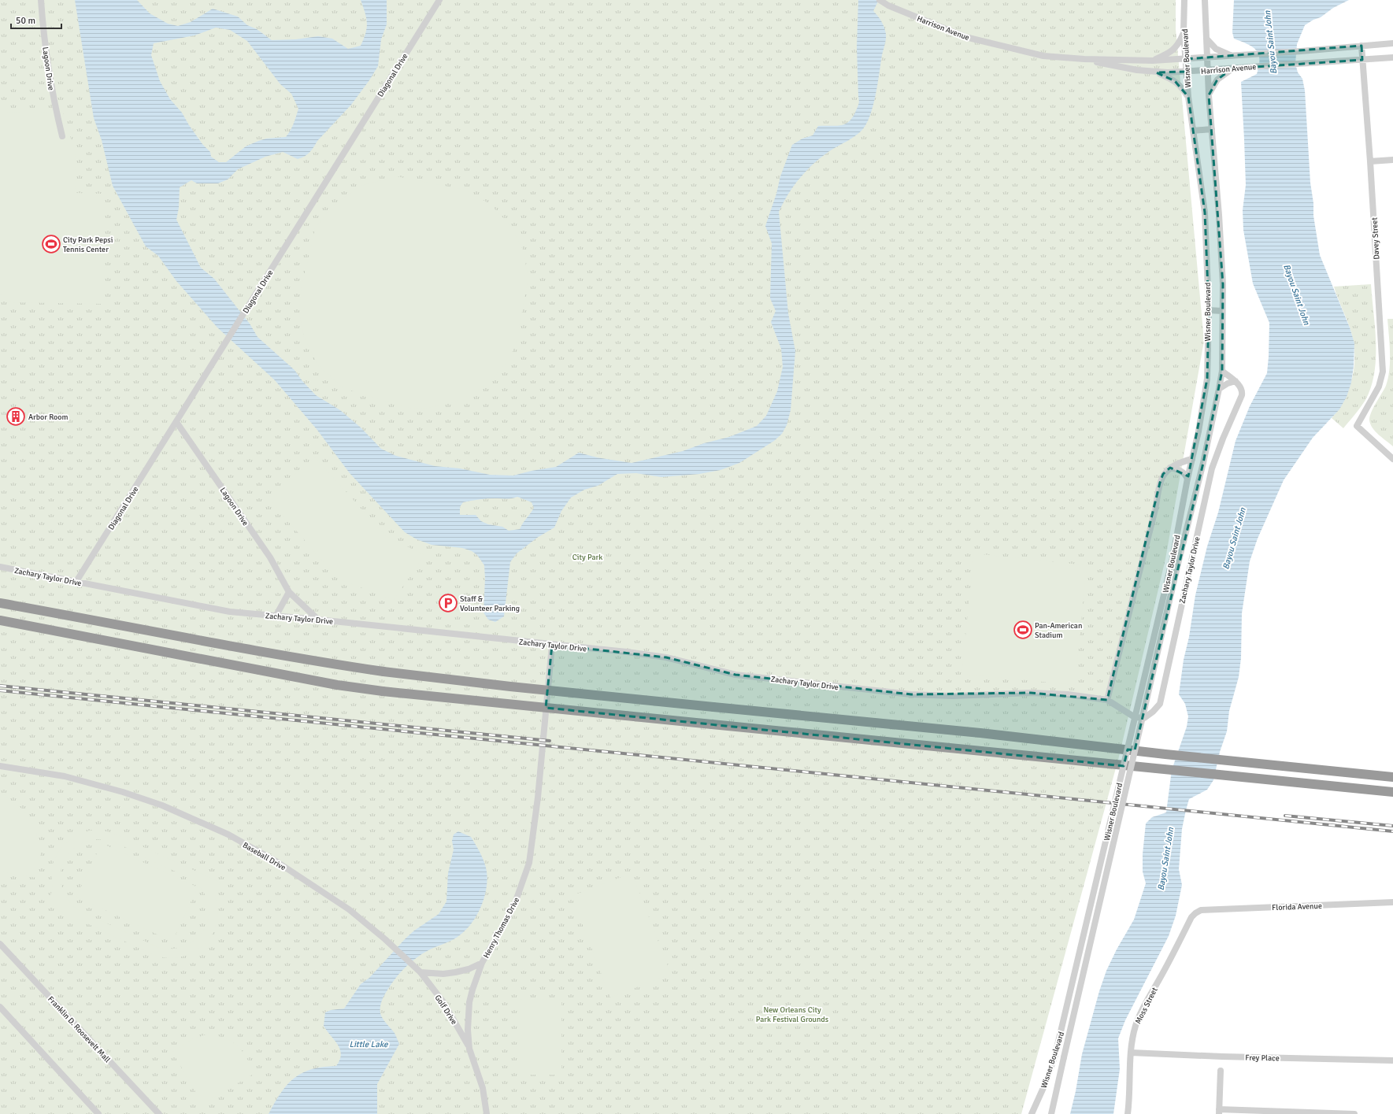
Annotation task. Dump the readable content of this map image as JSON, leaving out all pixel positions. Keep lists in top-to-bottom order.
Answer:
{
  "streets": {
    "street": [
      "Harrison Avenue",
      "Wisner Boulevard",
      "Lagoon Drive",
      "Diagonal Drive",
      "Davey Street",
      "Zachary Taylor Drive",
      "Baseball Drive",
      "Florida Avenue",
      "Henry Thomas Drive",
      "Moss Street",
      "Golf Drive",
      "Franklin D. Roosevelt Mall",
      "Frey Place"
    ]
  },
  "crossings": [
    ["Harrison Avenue", "Wisner Boulevard"],
    ["Harrison Avenue", "Davey Street"],
    ["Lagoon Drive", "Diagonal Drive"],
    ["Lagoon Drive", "Zachary Taylor Drive"],
    ["Diagonal Drive", "Zachary Taylor Drive"],
    ["Zachary Taylor Drive", "Henry Thomas Drive"],
    ["Baseball Drive", "Golf Drive"],
    ["Florida Avenue", "Moss Street"],
    ["Henry Thomas Drive", "Golf Drive"],
    ["Moss Street", "Frey Place"]
  ],
  "water": ["Bayou Saint John", "Little Lake"],
  "parks": ["City Park", "New Orleans City Park Festival Grounds"],
  "places": {
    "sports": ["City Park Pepsi Tennis Center", "Pan-American Stadium"],
    "building": ["Arbor Room"],
    "parking": ["Staff & Volunteer Parking"]
  },
  "scale_bar": "50 m"
}
